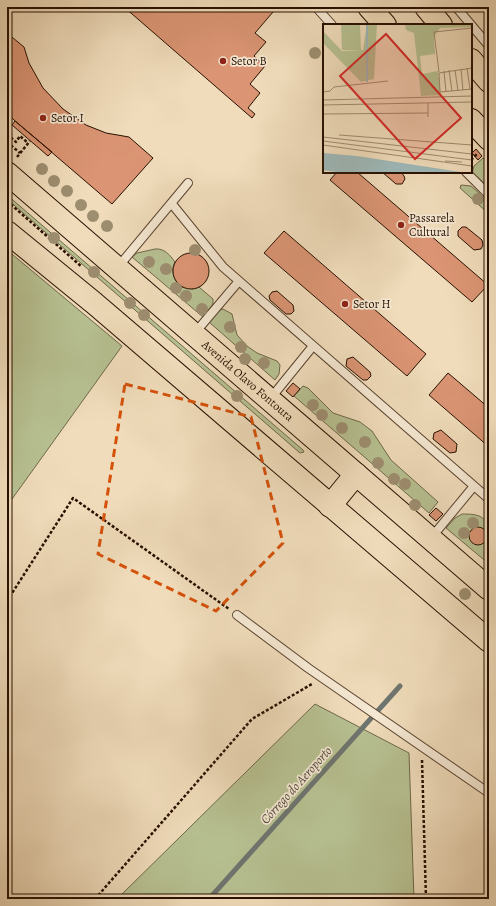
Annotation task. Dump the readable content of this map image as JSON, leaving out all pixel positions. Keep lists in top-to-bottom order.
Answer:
{
  "streets": {
    "main road": ["Avenida Olavo Fontoura"]
  },
  "water": ["Córrego do Aeroporto"],
  "places": [
    "Setor B",
    "Setor I",
    "Passarela Cultural",
    "Setor H"
  ]
}
